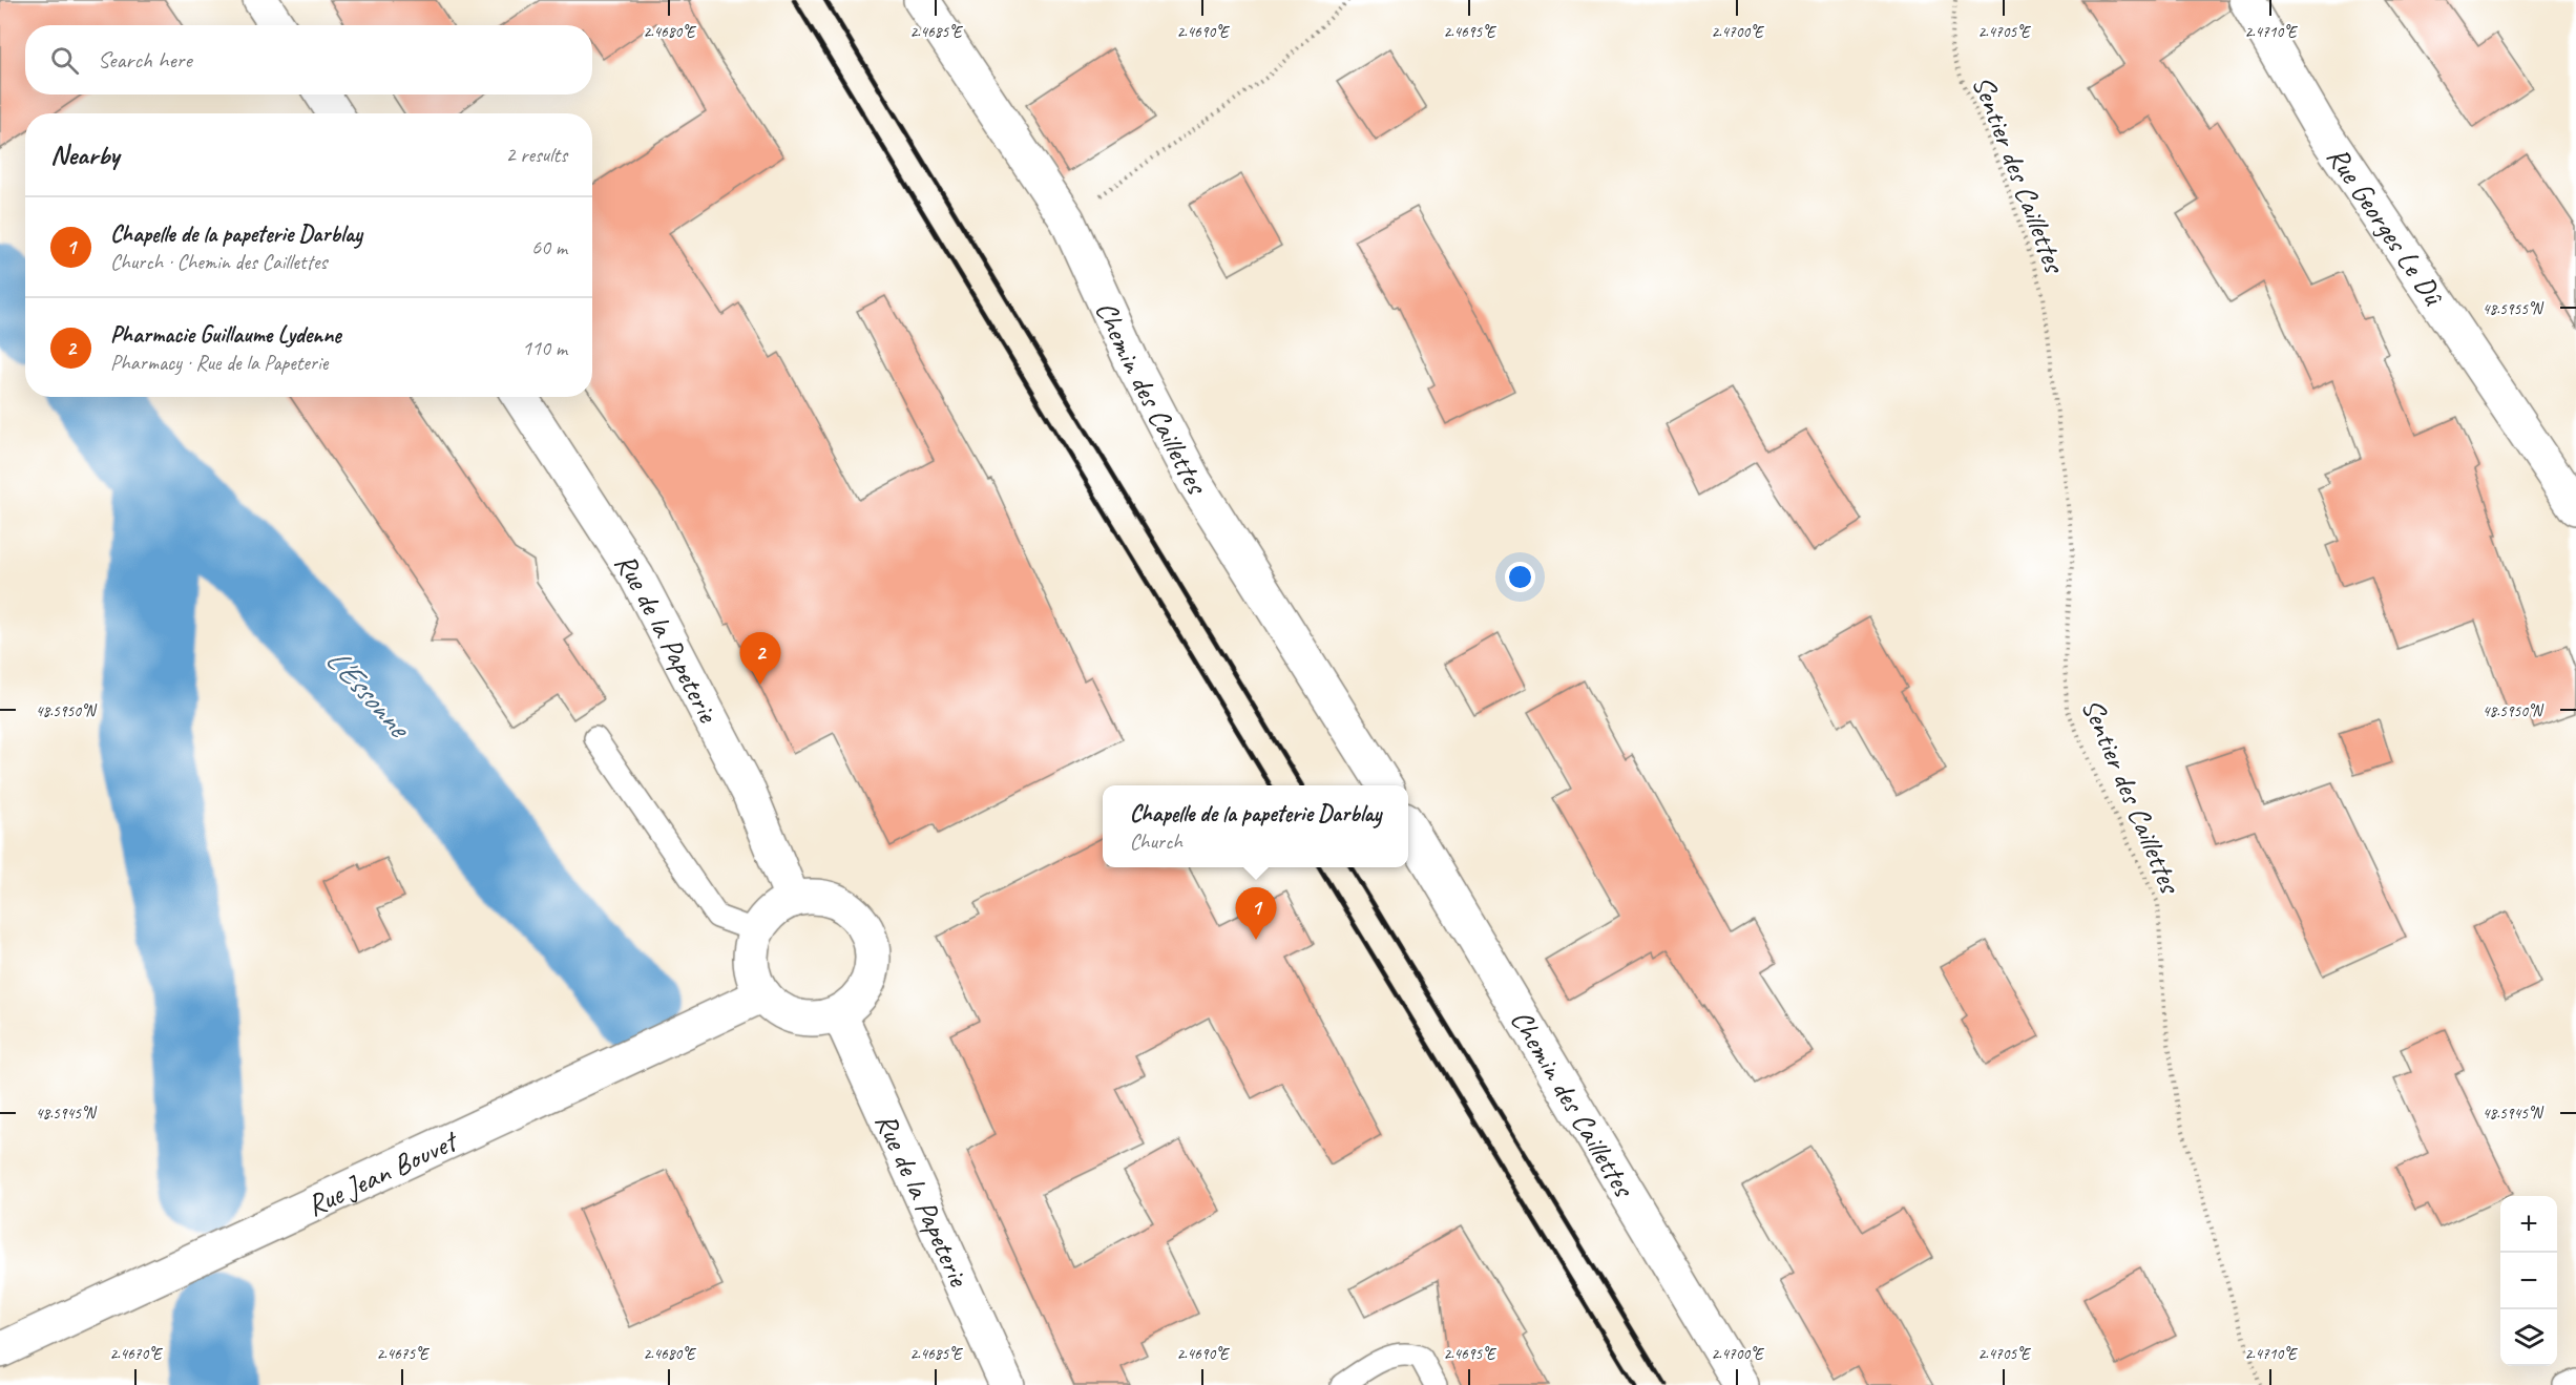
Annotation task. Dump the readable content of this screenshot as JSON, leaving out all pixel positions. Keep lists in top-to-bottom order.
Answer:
{
  "streets": {
    "street": [
      "Rue Georges Le Dû",
      "Chemin des Caillettes",
      "Rue de la Papeterie",
      "Rue Jean Bouvet"
    ],
    "path": ["Sentier des Caillettes"]
  },
  "crossings": [
    ["Rue de la Papeterie", "Rue Jean Bouvet"]
  ],
  "water": ["L'Essonne"],
  "page": {
    "search": "Search here",
    "heading": ["Nearby", "2 results"],
    "list": [
      {
        "mark": "1",
        "name": "Chapelle de la papeterie Darblay",
        "note": "Church · Chemin des Caillettes",
        "value": "60 m"
      },
      {
        "mark": "2",
        "name": "Pharmacie Guillaume Lydenne",
        "note": "Pharmacy · Rue de la Papeterie",
        "value": "110 m"
      }
    ],
    "pins": ["2", "1"],
    "popup": ["Chapelle de la papeterie Darblay", "Church"],
    "map_buttons": ["+", "−"]
  },
  "coordinates": [
    "2.4680°E",
    "2.4685°E",
    "2.4690°E",
    "2.4695°E",
    "2.4700°E",
    "2.4705°E",
    "2.4710°E",
    "48.5955°N",
    "48.5950°N",
    "48.5945°N",
    "2.4670°E",
    "2.4675°E"
  ]
}
